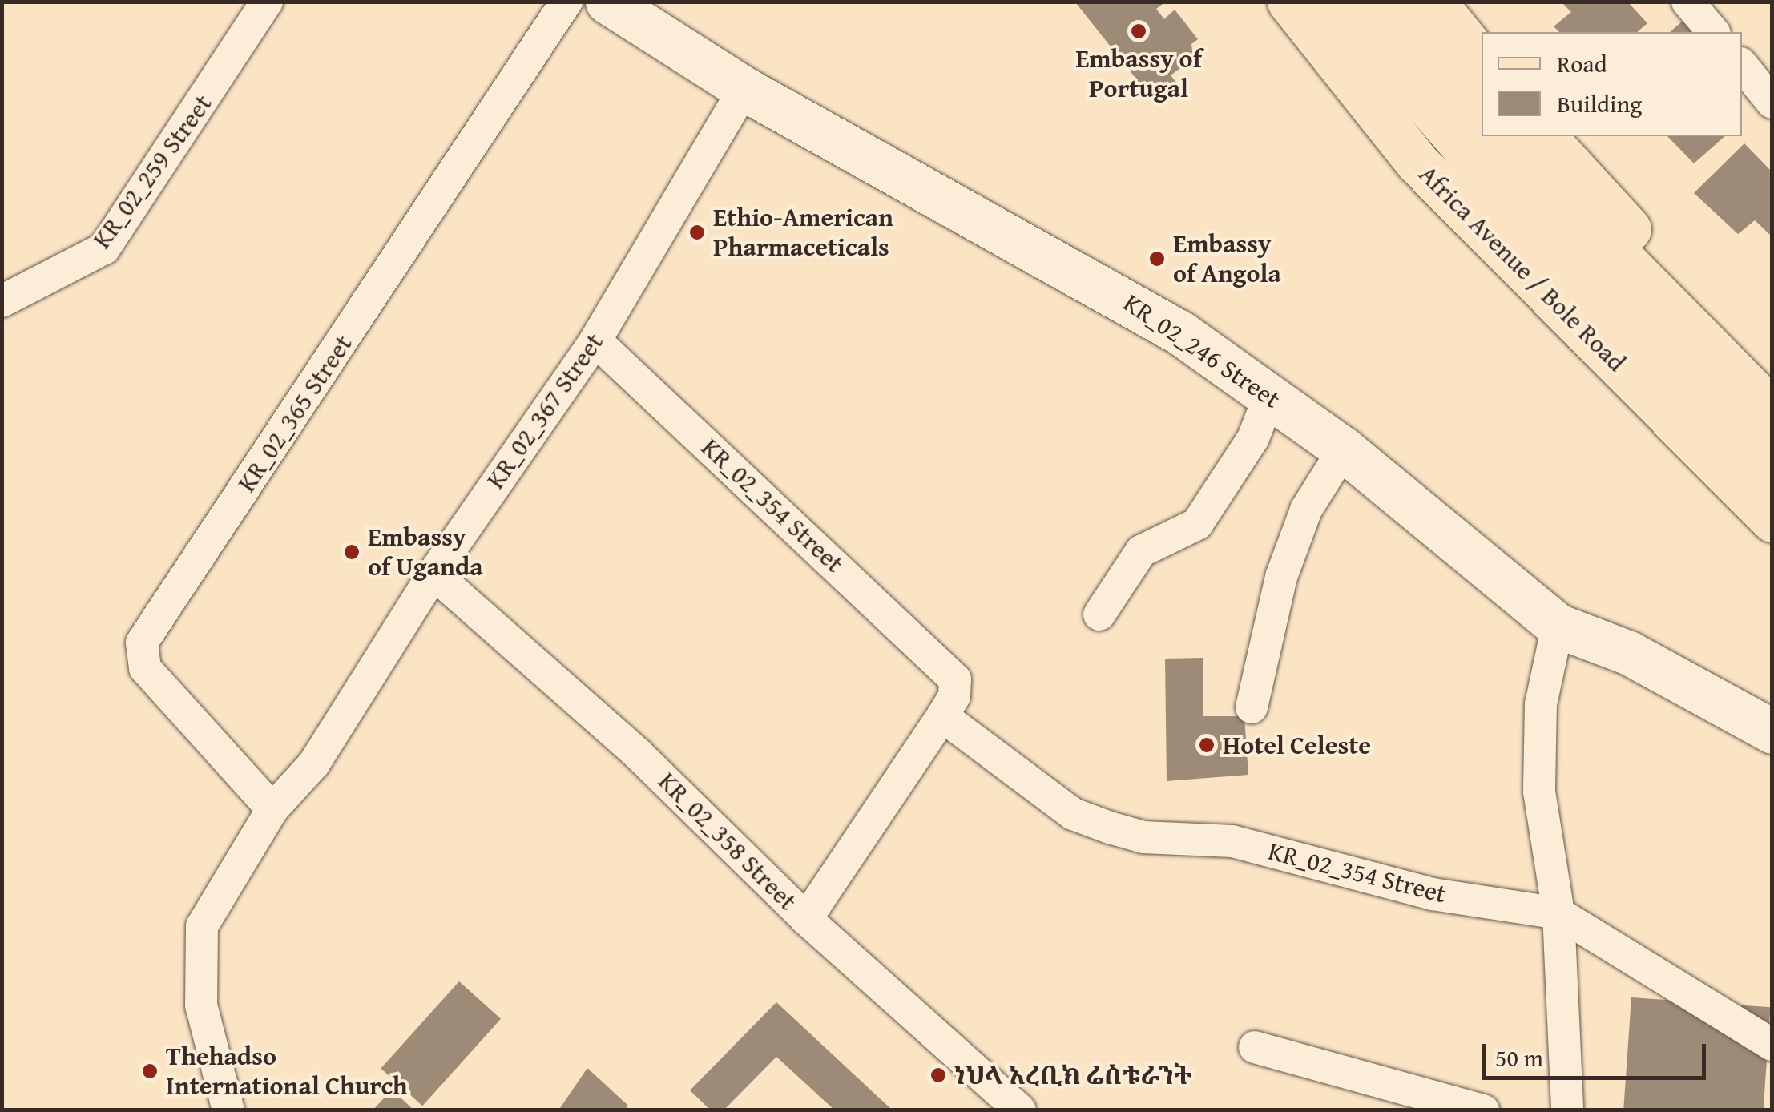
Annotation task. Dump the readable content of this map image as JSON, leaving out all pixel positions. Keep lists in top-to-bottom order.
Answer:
{
  "streets": {
    "main road": ["Africa Avenue / Bole Road"],
    "street": [
      "KR_02_259 Street",
      "KR_02_246 Street",
      "KR_02_367 Street",
      "KR_02_365 Street",
      "KR_02_354 Street",
      "KR_02_358 Street"
    ]
  },
  "crossings": [
    ["KR_02_246 Street", "KR_02_367 Street"],
    ["KR_02_367 Street", "KR_02_365 Street"],
    ["KR_02_367 Street", "KR_02_354 Street"],
    ["KR_02_367 Street", "KR_02_358 Street"]
  ],
  "places": [
    "Embassy of Portugal",
    "Ethio-American Pharmaceticals",
    "Embassy of Angola",
    "Embassy of Uganda",
    "Hotel Celeste",
    "Thehadso International Church",
    "ነህላ አረቢክ ሬስቱራንት"
  ],
  "legend": ["Road", "Building"],
  "scale_bar": "50 m"
}
